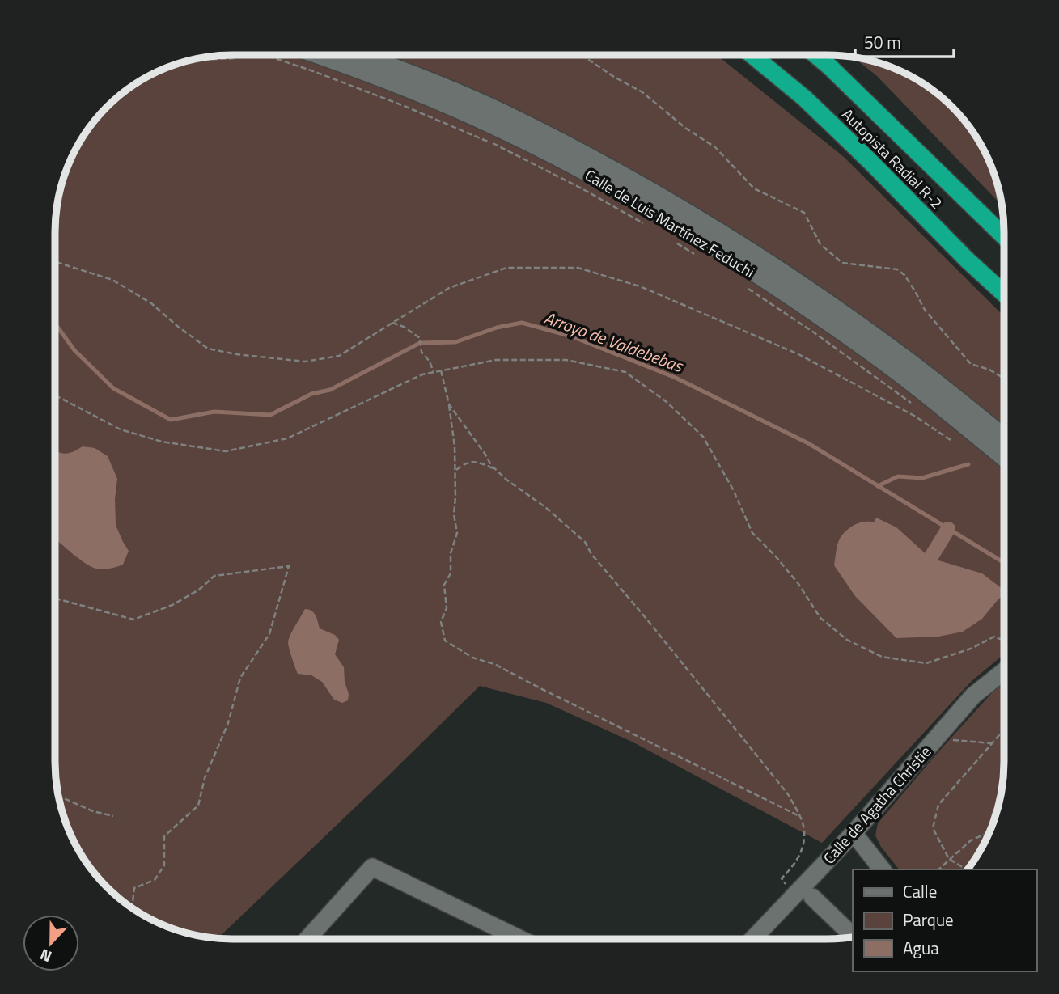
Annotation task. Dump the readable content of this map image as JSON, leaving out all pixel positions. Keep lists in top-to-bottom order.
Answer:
{
  "streets": {
    "highway": ["Autopista Radial R-2"],
    "street": ["Calle de Luis Martínez Feduchi", "Calle de Agatha Christie"]
  },
  "water": ["Arroyo de Valdebebas"],
  "legend": ["Calle", "Parque", "Agua"],
  "scale_bar": "50 m",
  "north": "bottom"
}
